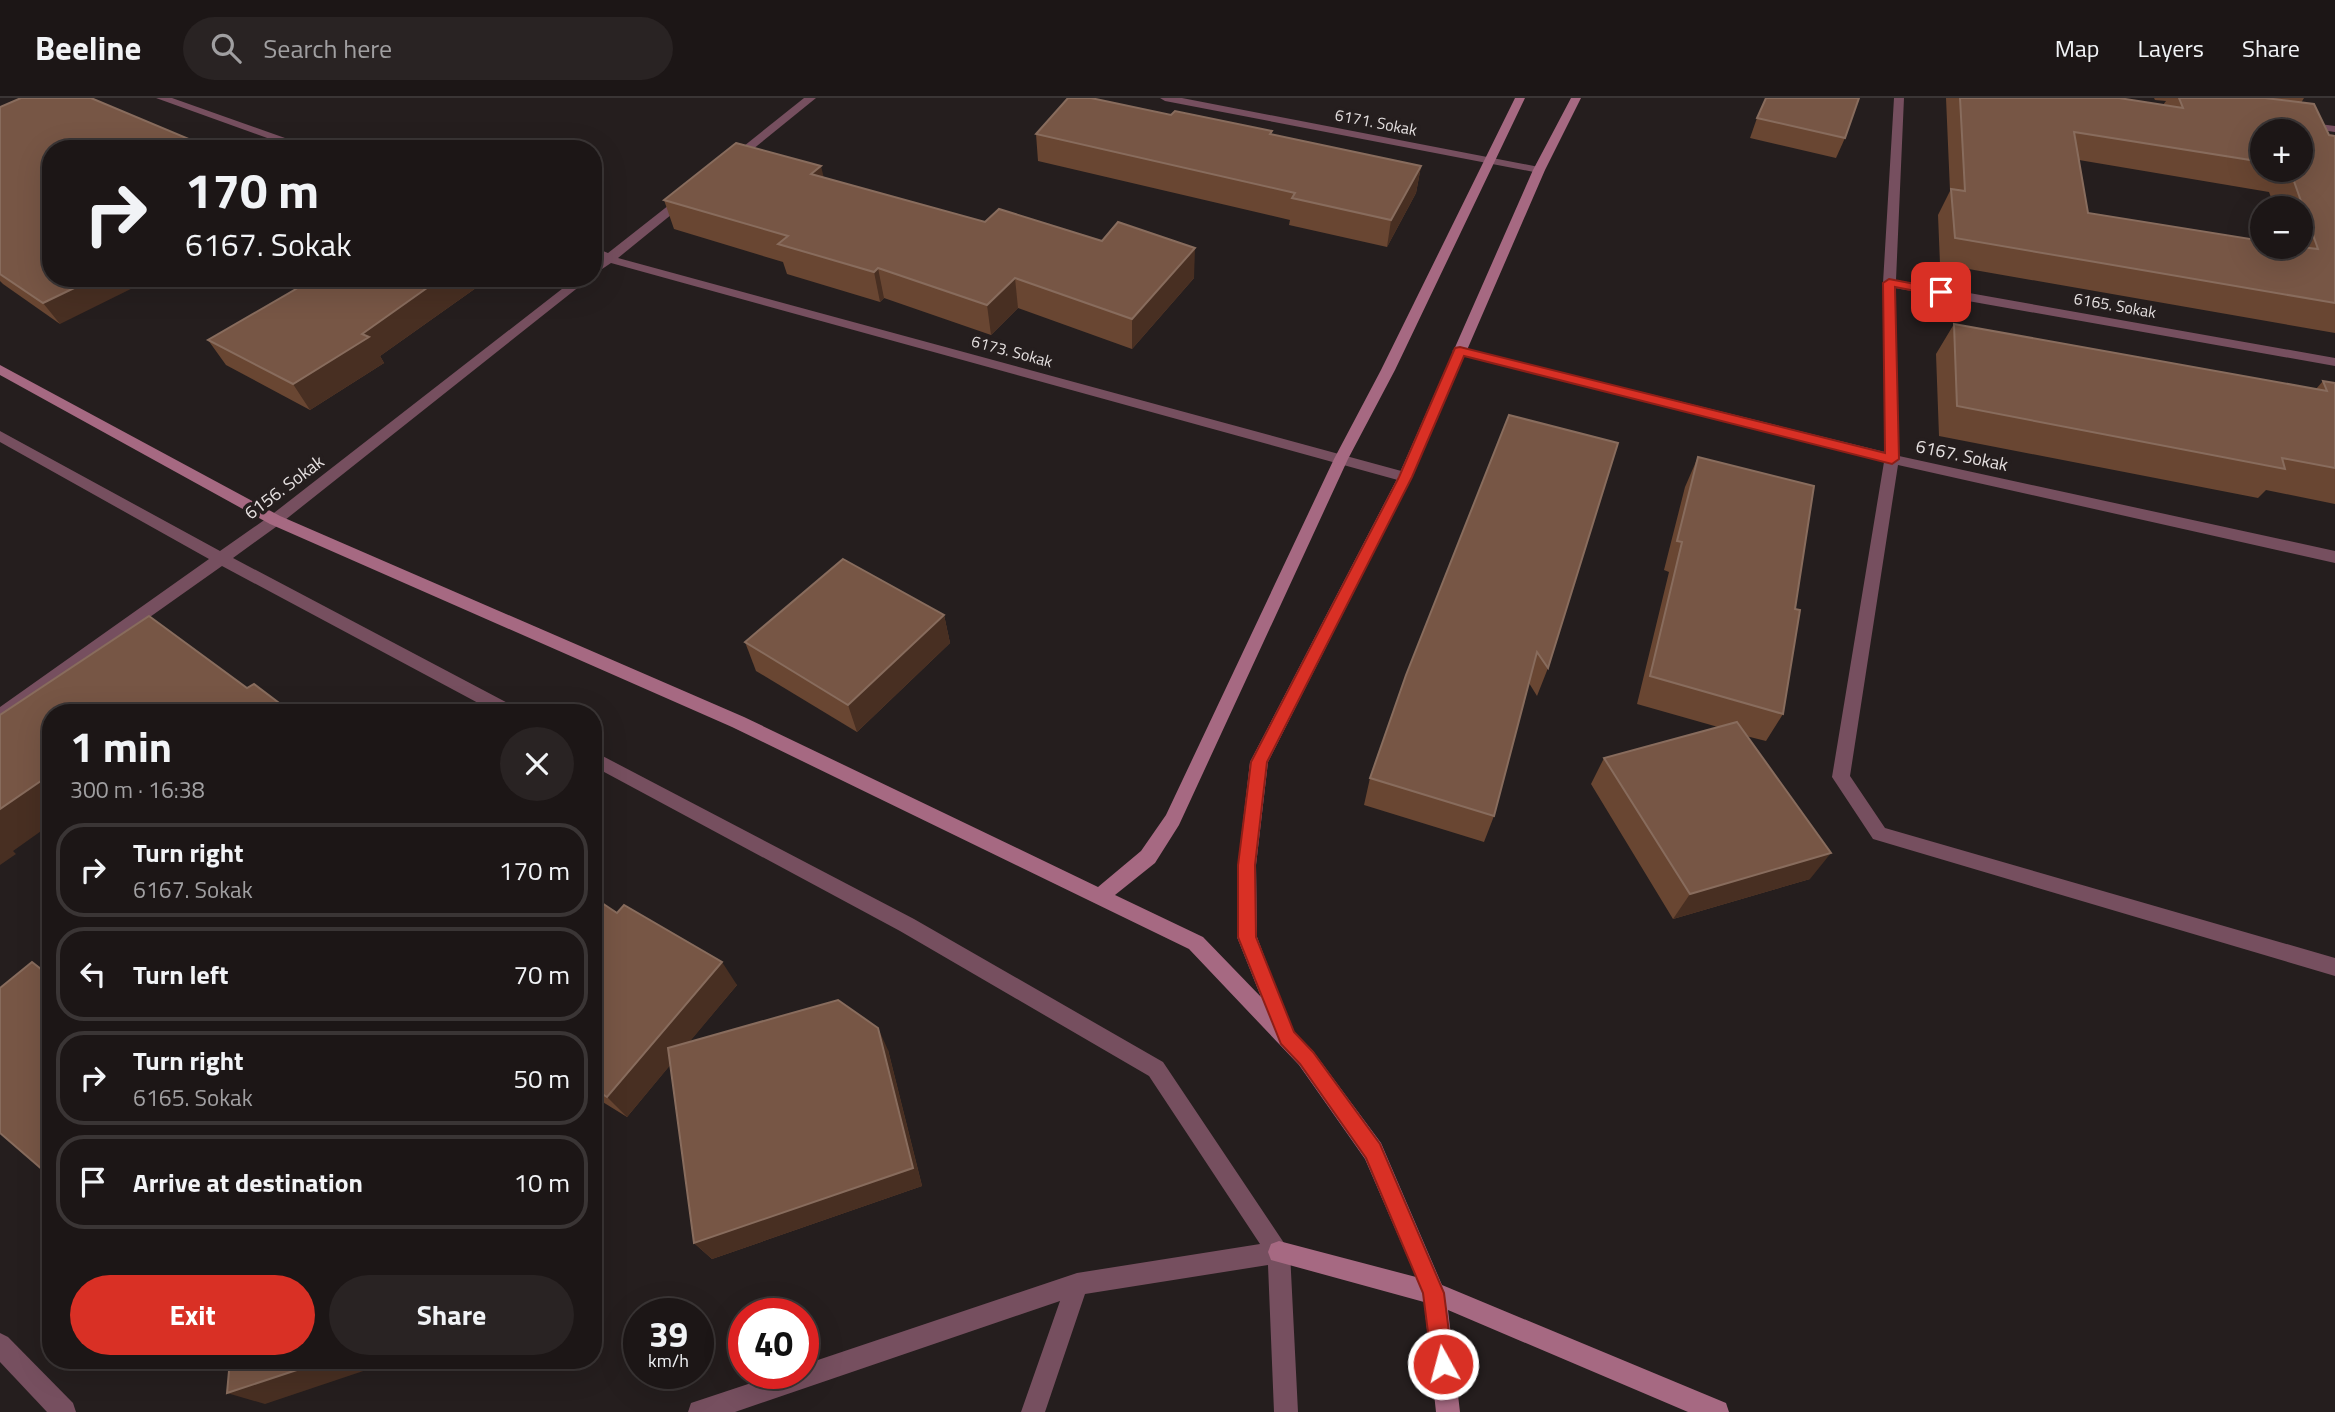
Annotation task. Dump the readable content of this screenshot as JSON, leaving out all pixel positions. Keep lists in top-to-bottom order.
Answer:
{
  "streets": {
    "street": [
      "6171. Sokak",
      "6165. Sokak",
      "6173. Sokak",
      "6167. Sokak",
      "6156. Sokak"
    ]
  },
  "page": {
    "header": "Beeline",
    "search": "Search here",
    "nav": ["Map", "Layers", "Share"],
    "map_buttons": ["+", "−"],
    "turn": ["170 m", "6167. Sokak"],
    "heading": ["1 min", "300 m · 16:38"],
    "list": [
      {
        "name": "Turn right",
        "note": "6167. Sokak",
        "value": "170 m"
      },
      {
        "name": "Turn left",
        "value": "70 m"
      },
      {
        "name": "Turn right",
        "note": "6165. Sokak",
        "value": "50 m"
      },
      {
        "name": "Arrive at destination",
        "value": "10 m"
      }
    ],
    "buttons": ["Exit", "Share"],
    "speed": "39 km/h",
    "limit": "40"
  }
}
